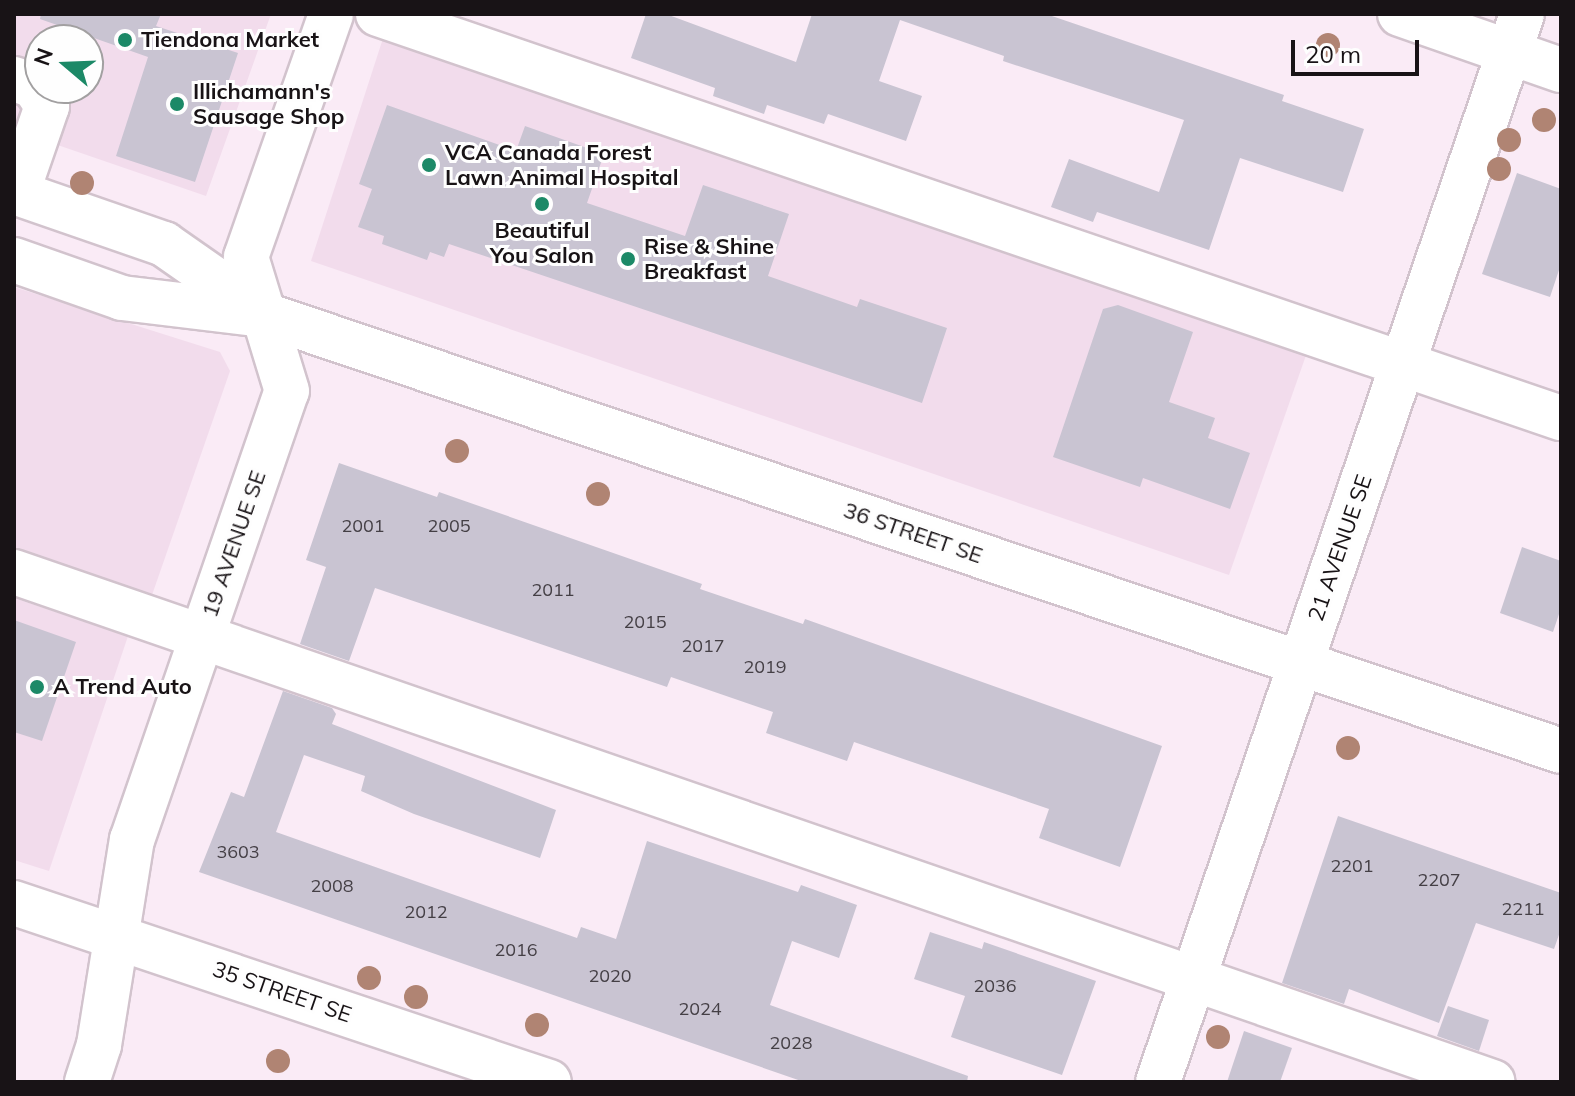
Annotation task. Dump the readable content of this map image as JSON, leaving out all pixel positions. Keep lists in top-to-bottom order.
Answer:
{
  "streets": {
    "street": [
      "36 STREET SE",
      "19 AVENUE SE",
      "21 AVENUE SE",
      "35 STREET SE"
    ]
  },
  "crossings": [
    ["36 STREET SE", "19 AVENUE SE"],
    ["36 STREET SE", "21 AVENUE SE"],
    ["19 AVENUE SE", "35 STREET SE"]
  ],
  "places": [
    "Tiendona Market",
    "Illichamann's Sausage Shop",
    "VCA Canada Forest Lawn Animal Hospital",
    "Beautiful You Salon",
    "Rise & Shine Breakfast",
    "A Trend Auto"
  ],
  "house_numbers": [
    "2001",
    "2005",
    "2011",
    "2015",
    "2017",
    "2019",
    "3603",
    "2201",
    "2207",
    "2008",
    "2211",
    "2012",
    "2016",
    "2020",
    "2036",
    "2024",
    "2028"
  ],
  "scale_bar": "20 m",
  "north": "left"
}
